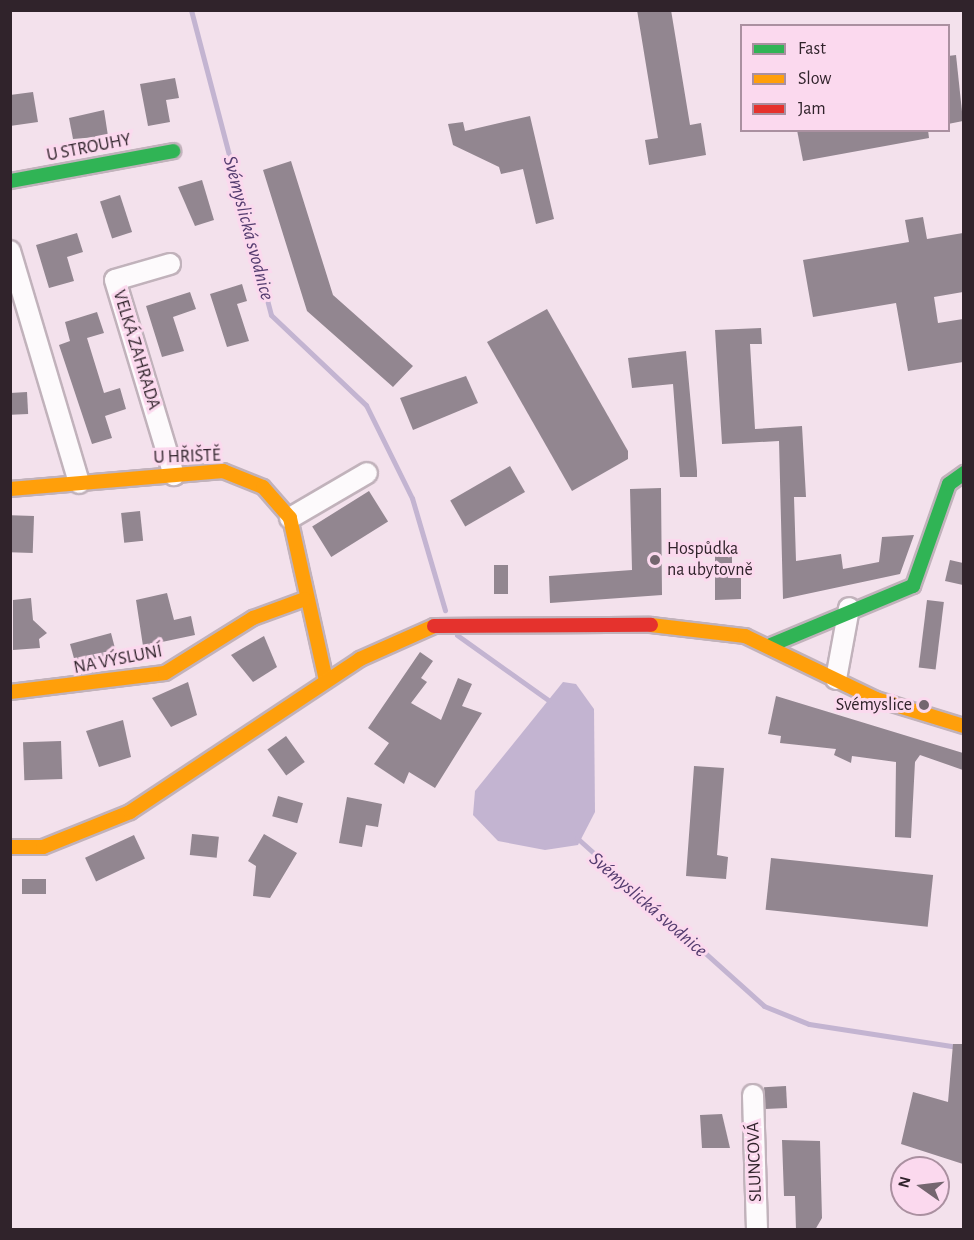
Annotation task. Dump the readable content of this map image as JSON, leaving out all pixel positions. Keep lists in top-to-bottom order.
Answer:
{
  "streets": {
    "street": [
      "U STROUHY",
      "VELKÁ ZAHRADA",
      "U HŘIŠTĚ",
      "NA VÝSLUNÍ",
      "SLUNCOVÁ"
    ]
  },
  "crossings": [
    ["VELKÁ ZAHRADA", "U HŘIŠTĚ"]
  ],
  "water": ["Svémyslická svodnice"],
  "places": ["Hospůdka na ubytovně", "Svémyslice"],
  "legend": ["Fast", "Slow", "Jam"],
  "north": "left"
}
